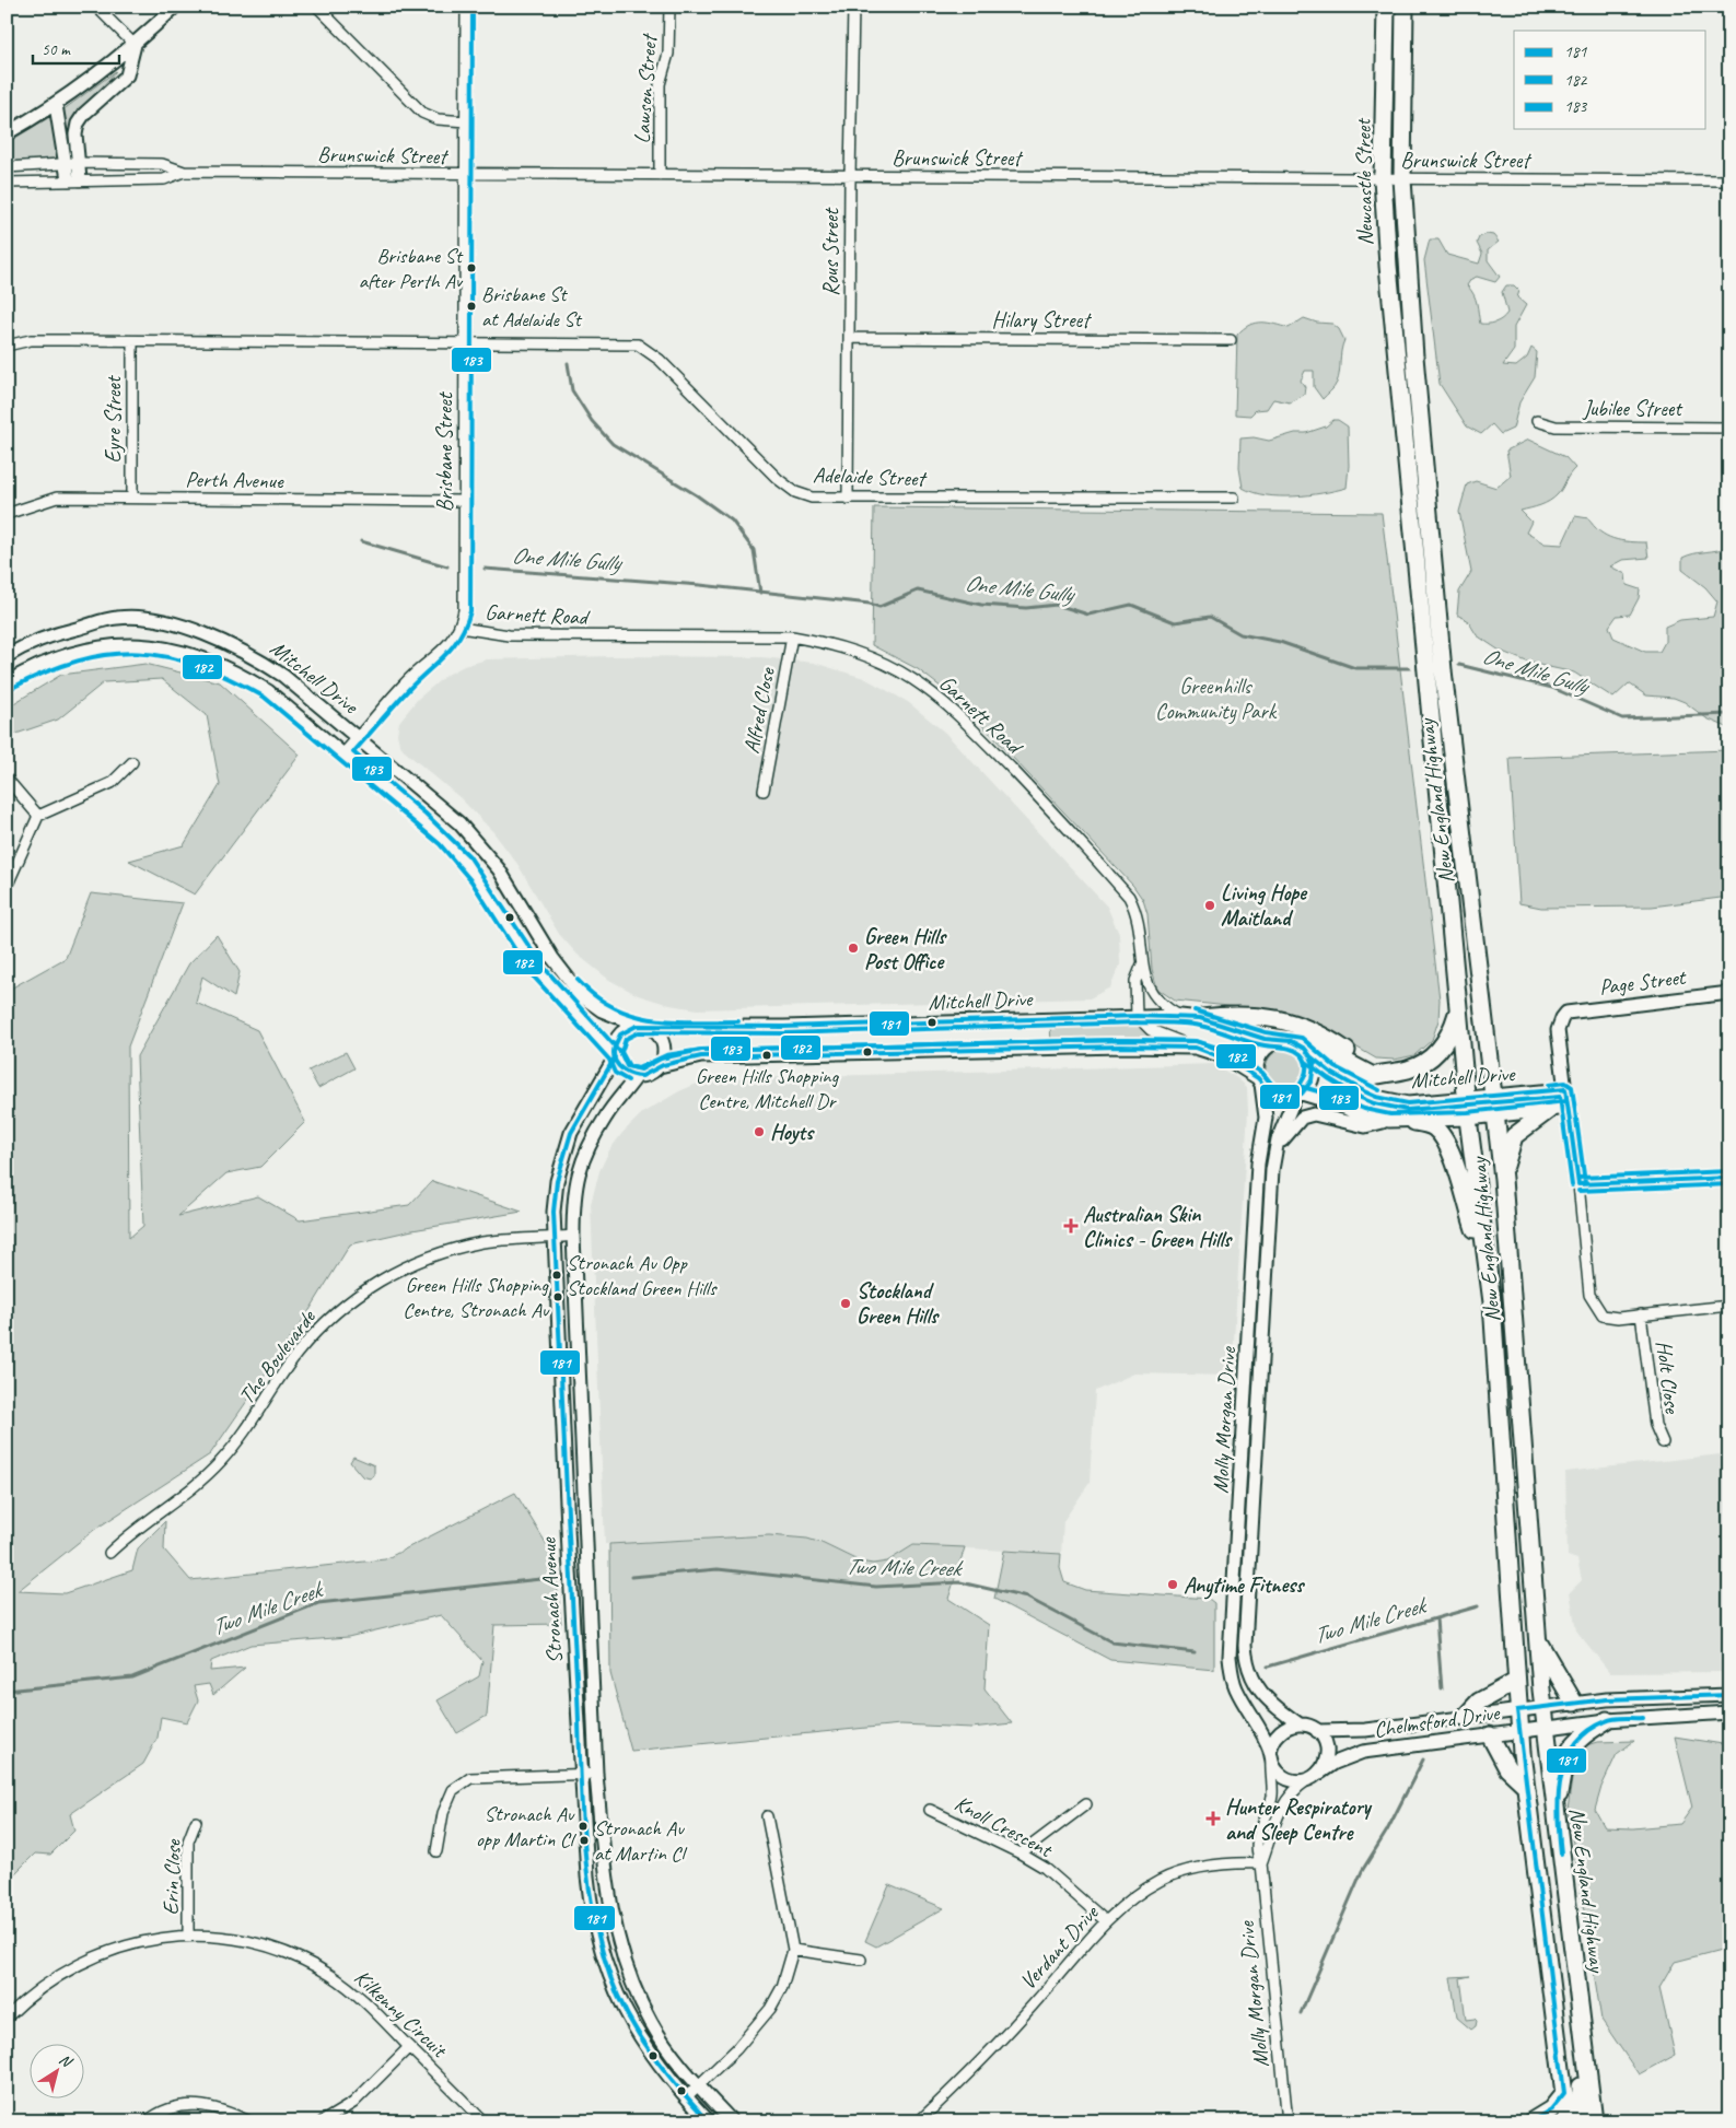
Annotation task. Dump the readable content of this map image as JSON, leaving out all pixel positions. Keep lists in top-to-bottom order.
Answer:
{
  "streets": {
    "highway": ["Newcastle Street", "New England Highway"],
    "main road": [
      "Mitchell Drive",
      "Page Street",
      "Molly Morgan Drive",
      "Stronach Avenue",
      "Chelmsford Drive"
    ],
    "street": [
      "Lawson Street",
      "Brunswick Street",
      "Rous Street",
      "Hilary Street",
      "Jubilee Street",
      "Eyre Street",
      "Brisbane Street",
      "Adelaide Street",
      "Perth Avenue",
      "Garnett Road",
      "Alfred Close",
      "The Boulevarde",
      "Holt Close",
      "Knoll Crescent",
      "Erin Close",
      "Verdant Drive",
      "Kilkenny Circuit"
    ]
  },
  "crossings": [
    ["Lawson Street", "Brunswick Street"],
    ["Brunswick Street", "Newcastle Street"],
    ["Brunswick Street", "Rous Street"],
    ["Brunswick Street", "Brisbane Street"],
    ["Newcastle Street", "New England Highway"],
    ["Rous Street", "Hilary Street"],
    ["Rous Street", "Adelaide Street"],
    ["Eyre Street", "Perth Avenue"],
    ["Brisbane Street", "Adelaide Street"],
    ["Brisbane Street", "Perth Avenue"],
    ["Brisbane Street", "Garnett Road"],
    ["Garnett Road", "Mitchell Drive"],
    ["Garnett Road", "Alfred Close"],
    ["Mitchell Drive", "New England Highway"],
    ["Mitchell Drive", "Page Street"],
    ["Mitchell Drive", "Molly Morgan Drive"],
    ["Mitchell Drive", "Stronach Avenue"],
    ["New England Highway", "Chelmsford Drive"],
    ["The Boulevarde", "Stronach Avenue"],
    ["Molly Morgan Drive", "Chelmsford Drive"],
    ["Molly Morgan Drive", "Verdant Drive"],
    ["Knoll Crescent", "Verdant Drive"],
    ["Erin Close", "Kilkenny Circuit"]
  ],
  "water": ["One Mile Gully", "Two Mile Creek"],
  "parks": ["Greenhills Community Park"],
  "places": {
    "other": [
      "Brisbane St after Perth Av",
      "Brisbane St at Adelaide St",
      "Living Hope Maitland",
      "Green Hills Post Office",
      "Green Hills Shopping Centre, Mitchell Dr",
      "Hoyts",
      "Stronach Av Opp Stockland Green Hills",
      "Green Hills Shopping Centre, Stronach Av",
      "Stockland Green Hills",
      "Anytime Fitness",
      "Stronach Av opp Martin Cl",
      "Stronach Av at Martin Cl"
    ],
    "health": ["Australian Skin Clinics - Green Hills", "Hunter Respiratory and Sleep Centre"]
  },
  "lines": ["transit line 183", "transit line 182", "transit line 181"],
  "legend": ["181", "182", "183"],
  "scale_bar": "50 m",
  "north": "top right"
}
